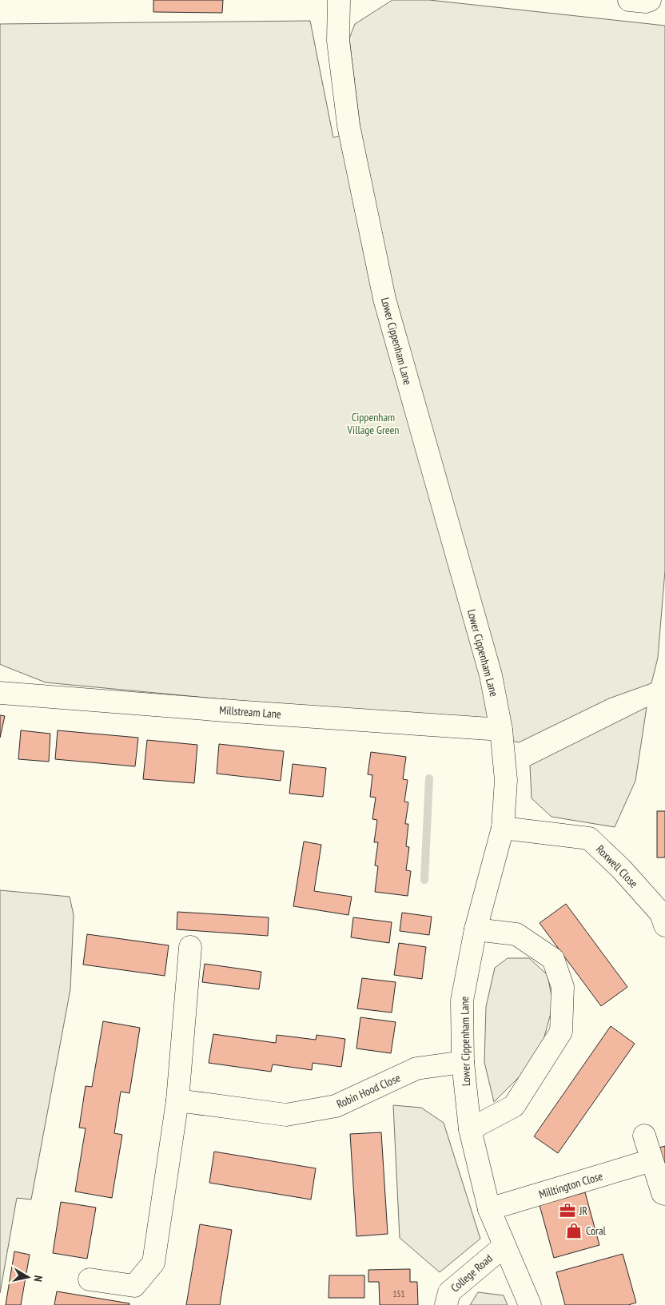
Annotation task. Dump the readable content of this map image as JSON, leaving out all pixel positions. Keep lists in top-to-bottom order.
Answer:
{
  "streets": {
    "street": [
      "Lower Cippenham Lane",
      "Millstream Lane",
      "Roxwell Close",
      "Robin Hood Close",
      "Milltington Close",
      "College Road"
    ]
  },
  "crossings": [
    ["Lower Cippenham Lane", "Millstream Lane"],
    ["Lower Cippenham Lane", "Roxwell Close"],
    ["Lower Cippenham Lane", "Robin Hood Close"],
    ["Lower Cippenham Lane", "Milltington Close"],
    ["Lower Cippenham Lane", "College Road"]
  ],
  "parks": ["Cippenham Village Green"],
  "places": {
    "office": ["JR"],
    "shop": ["Coral"]
  },
  "house_numbers": ["151"],
  "north": "right"
}
